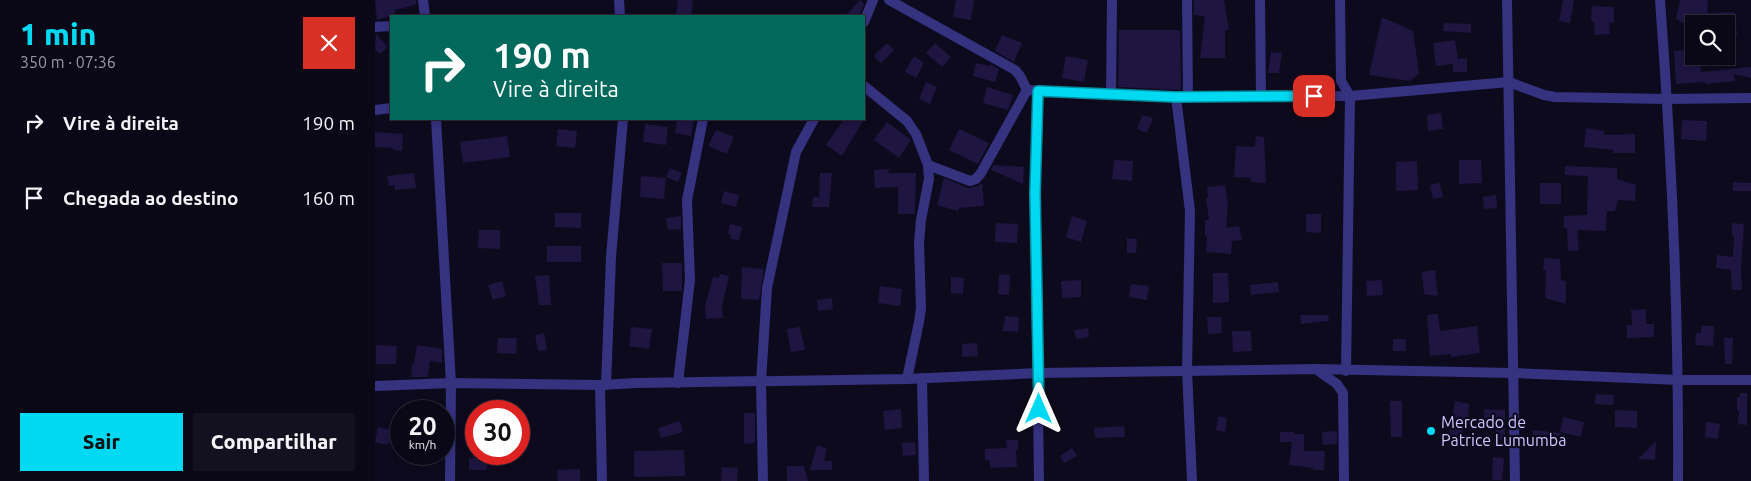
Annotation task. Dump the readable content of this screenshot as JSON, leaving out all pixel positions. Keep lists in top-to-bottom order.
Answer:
{
  "places": ["Mercado de Patrice Lumumba"],
  "page": {
    "heading": ["1 min", "350 m · 07:36"],
    "turn": ["190 m", "Vire à direita"],
    "list": [
      {
        "name": "Vire à direita",
        "value": "190 m"
      },
      {
        "name": "Chegada ao destino",
        "value": "160 m"
      }
    ],
    "speed": "20 km/h",
    "limit": "30",
    "buttons": ["Sair", "Compartilhar"]
  }
}
